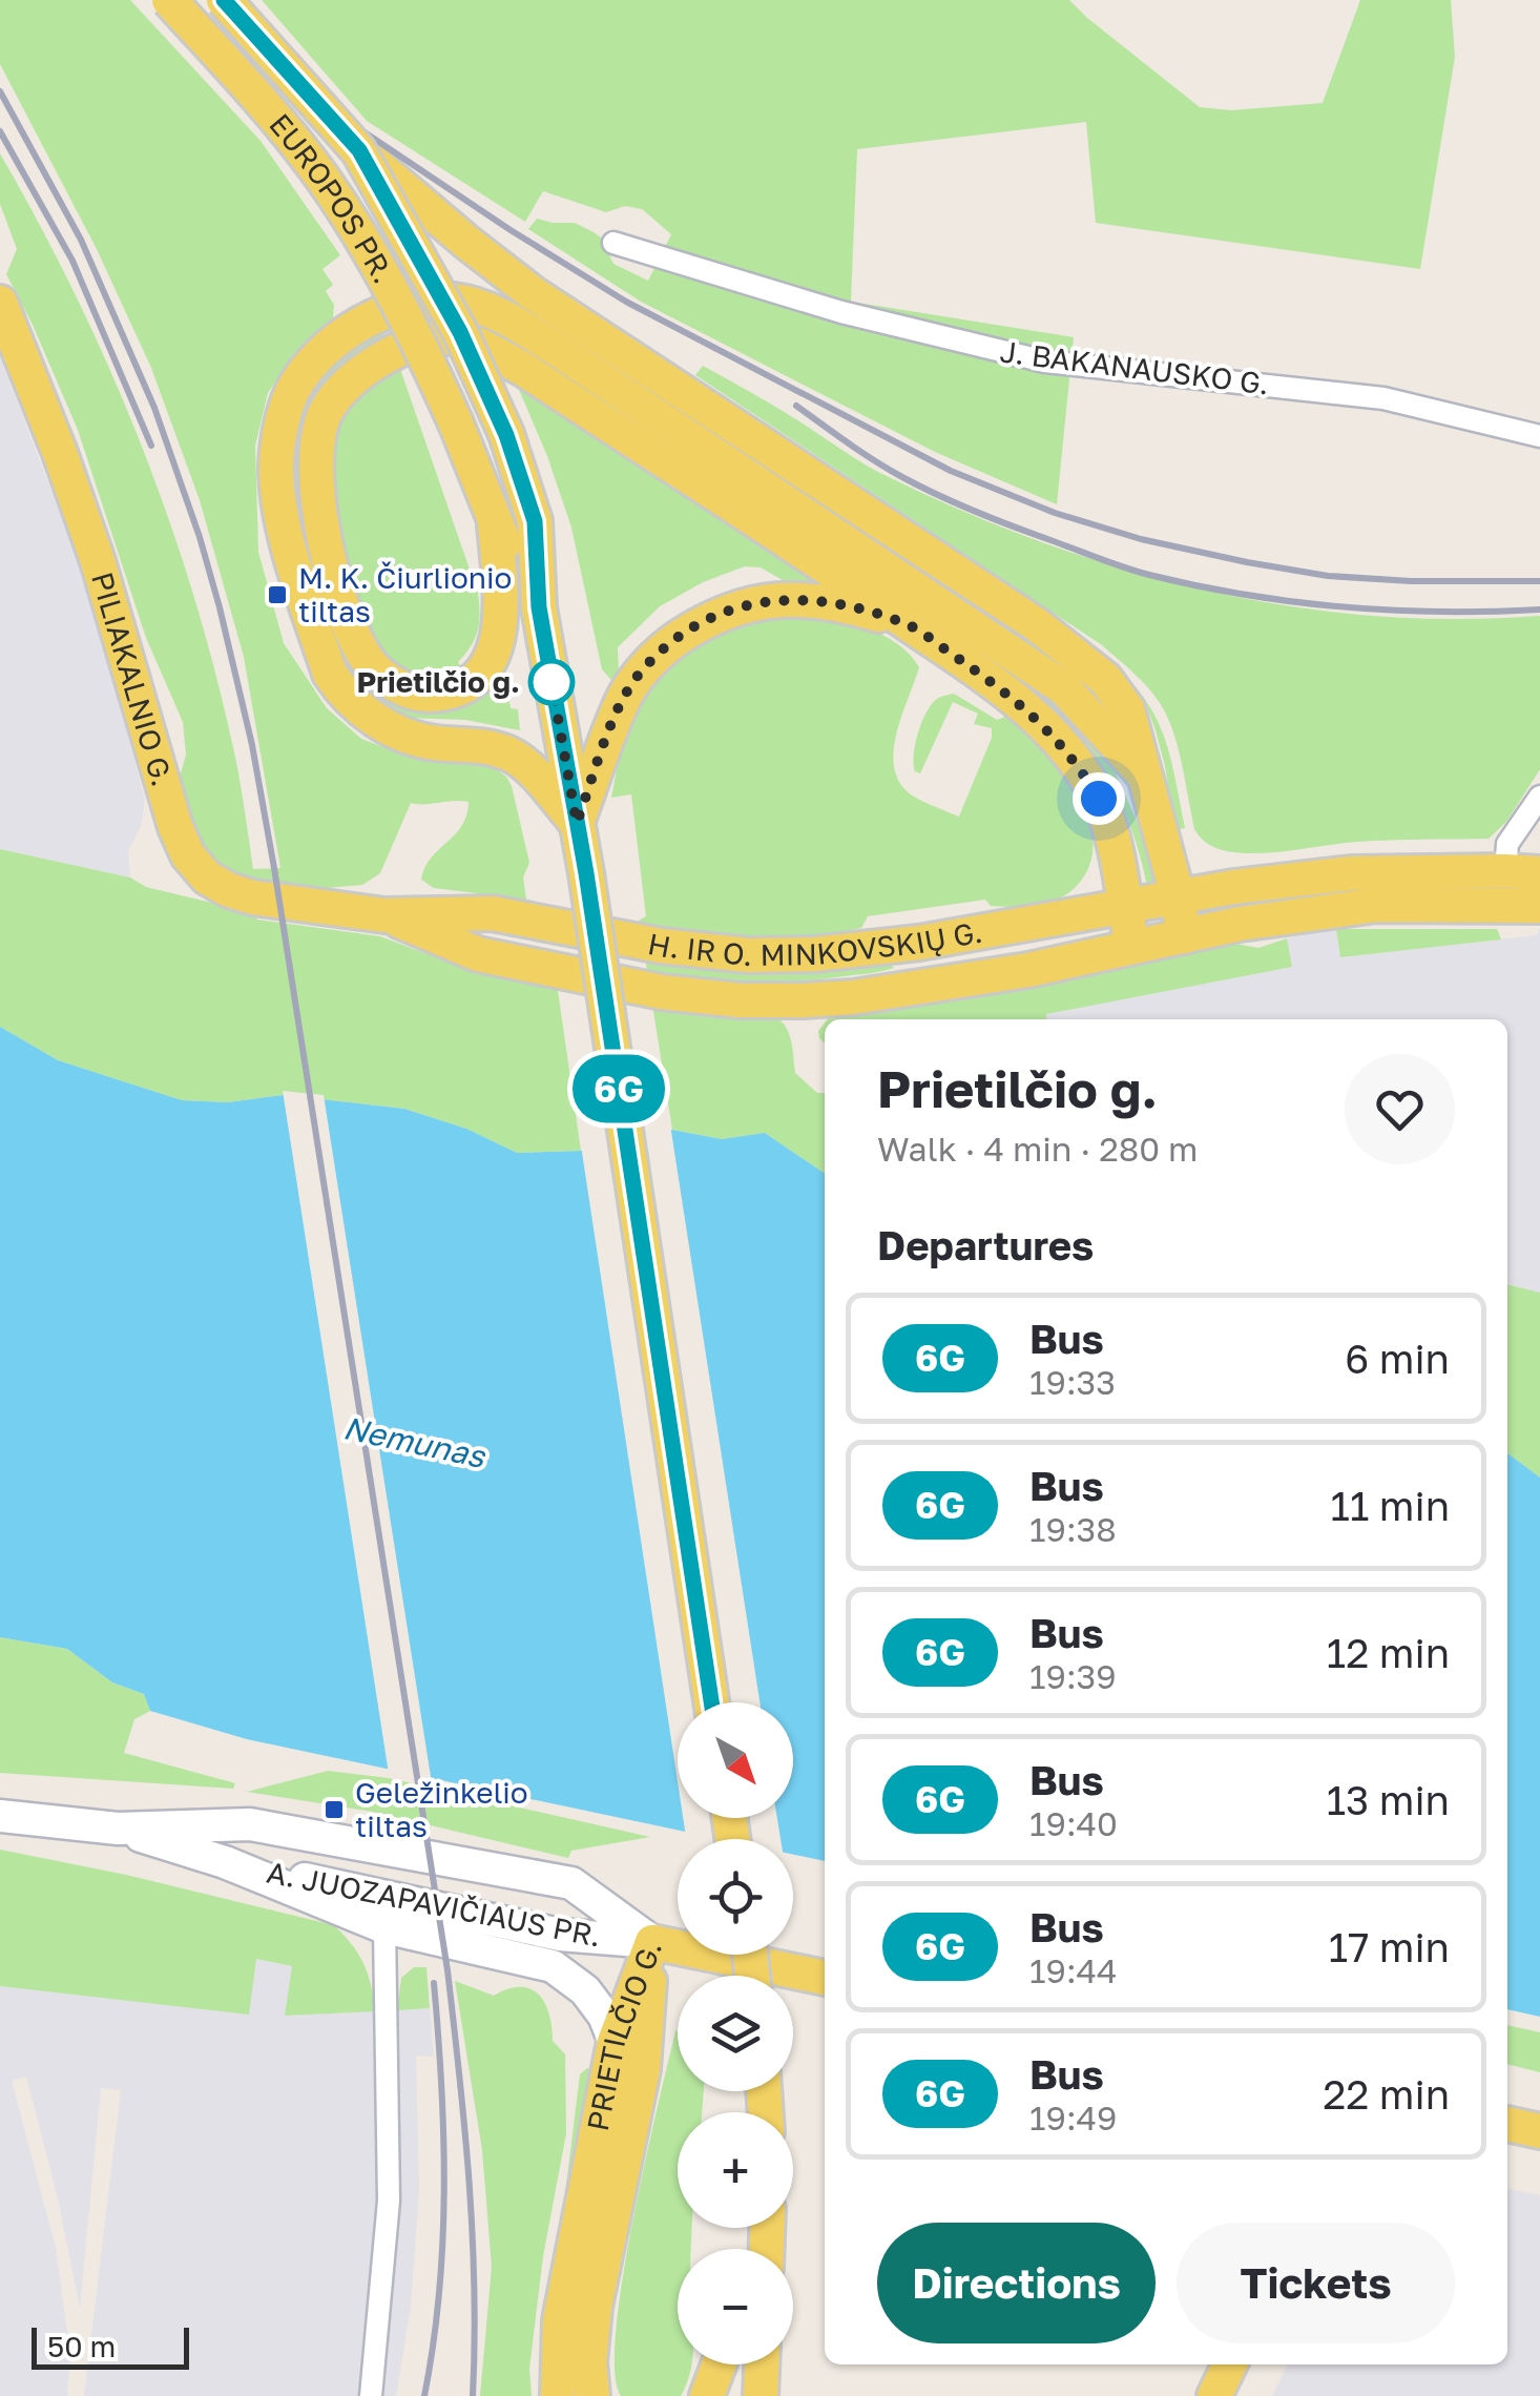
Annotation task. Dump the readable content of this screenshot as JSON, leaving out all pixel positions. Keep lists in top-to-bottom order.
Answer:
{
  "streets": {
    "main road": [
      "EUROPOS PR.",
      "PILIAKALNIO G.",
      "H. IR O. MINKOVSKIŲ G.",
      "A. JUOZAPAVIČIAUS PR.",
      "PRIETILČIO G."
    ],
    "street": ["J. BAKANAUSKO G."]
  },
  "crossings": [
    ["PILIAKALNIO G.", "H. IR O. MINKOVSKIŲ G."],
    ["A. JUOZAPAVIČIAUS PR.", "PRIETILČIO G."]
  ],
  "water": ["Nemunas"],
  "places": {
    "transit": ["M. K. Čiurlionio tiltas", "Geležinkelio tiltas"],
    "other": ["Prietilčio g."]
  },
  "lines": ["bus line 6G"],
  "scale_bar": "50 m",
  "north": "bottom right",
  "page": {
    "on_map": "6G",
    "heading": [
      ["Prietilčio g.", "Walk · 4 min · 280 m"],
      "Departures"
    ],
    "list": [
      {
        "mark": "6G",
        "name": "Bus",
        "note": "19:33",
        "value": "6 min"
      },
      {
        "mark": "6G",
        "name": "Bus",
        "note": "19:38",
        "value": "11 min"
      },
      {
        "mark": "6G",
        "name": "Bus",
        "note": "19:39",
        "value": "12 min"
      },
      {
        "mark": "6G",
        "name": "Bus",
        "note": "19:40",
        "value": "13 min"
      },
      {
        "mark": "6G",
        "name": "Bus",
        "note": "19:44",
        "value": "17 min"
      },
      {
        "mark": "6G",
        "name": "Bus",
        "note": "19:49",
        "value": "22 min"
      }
    ],
    "map_buttons": ["+", "−"],
    "buttons": ["Directions", "Tickets"],
    "scale": "50 m"
  }
}
